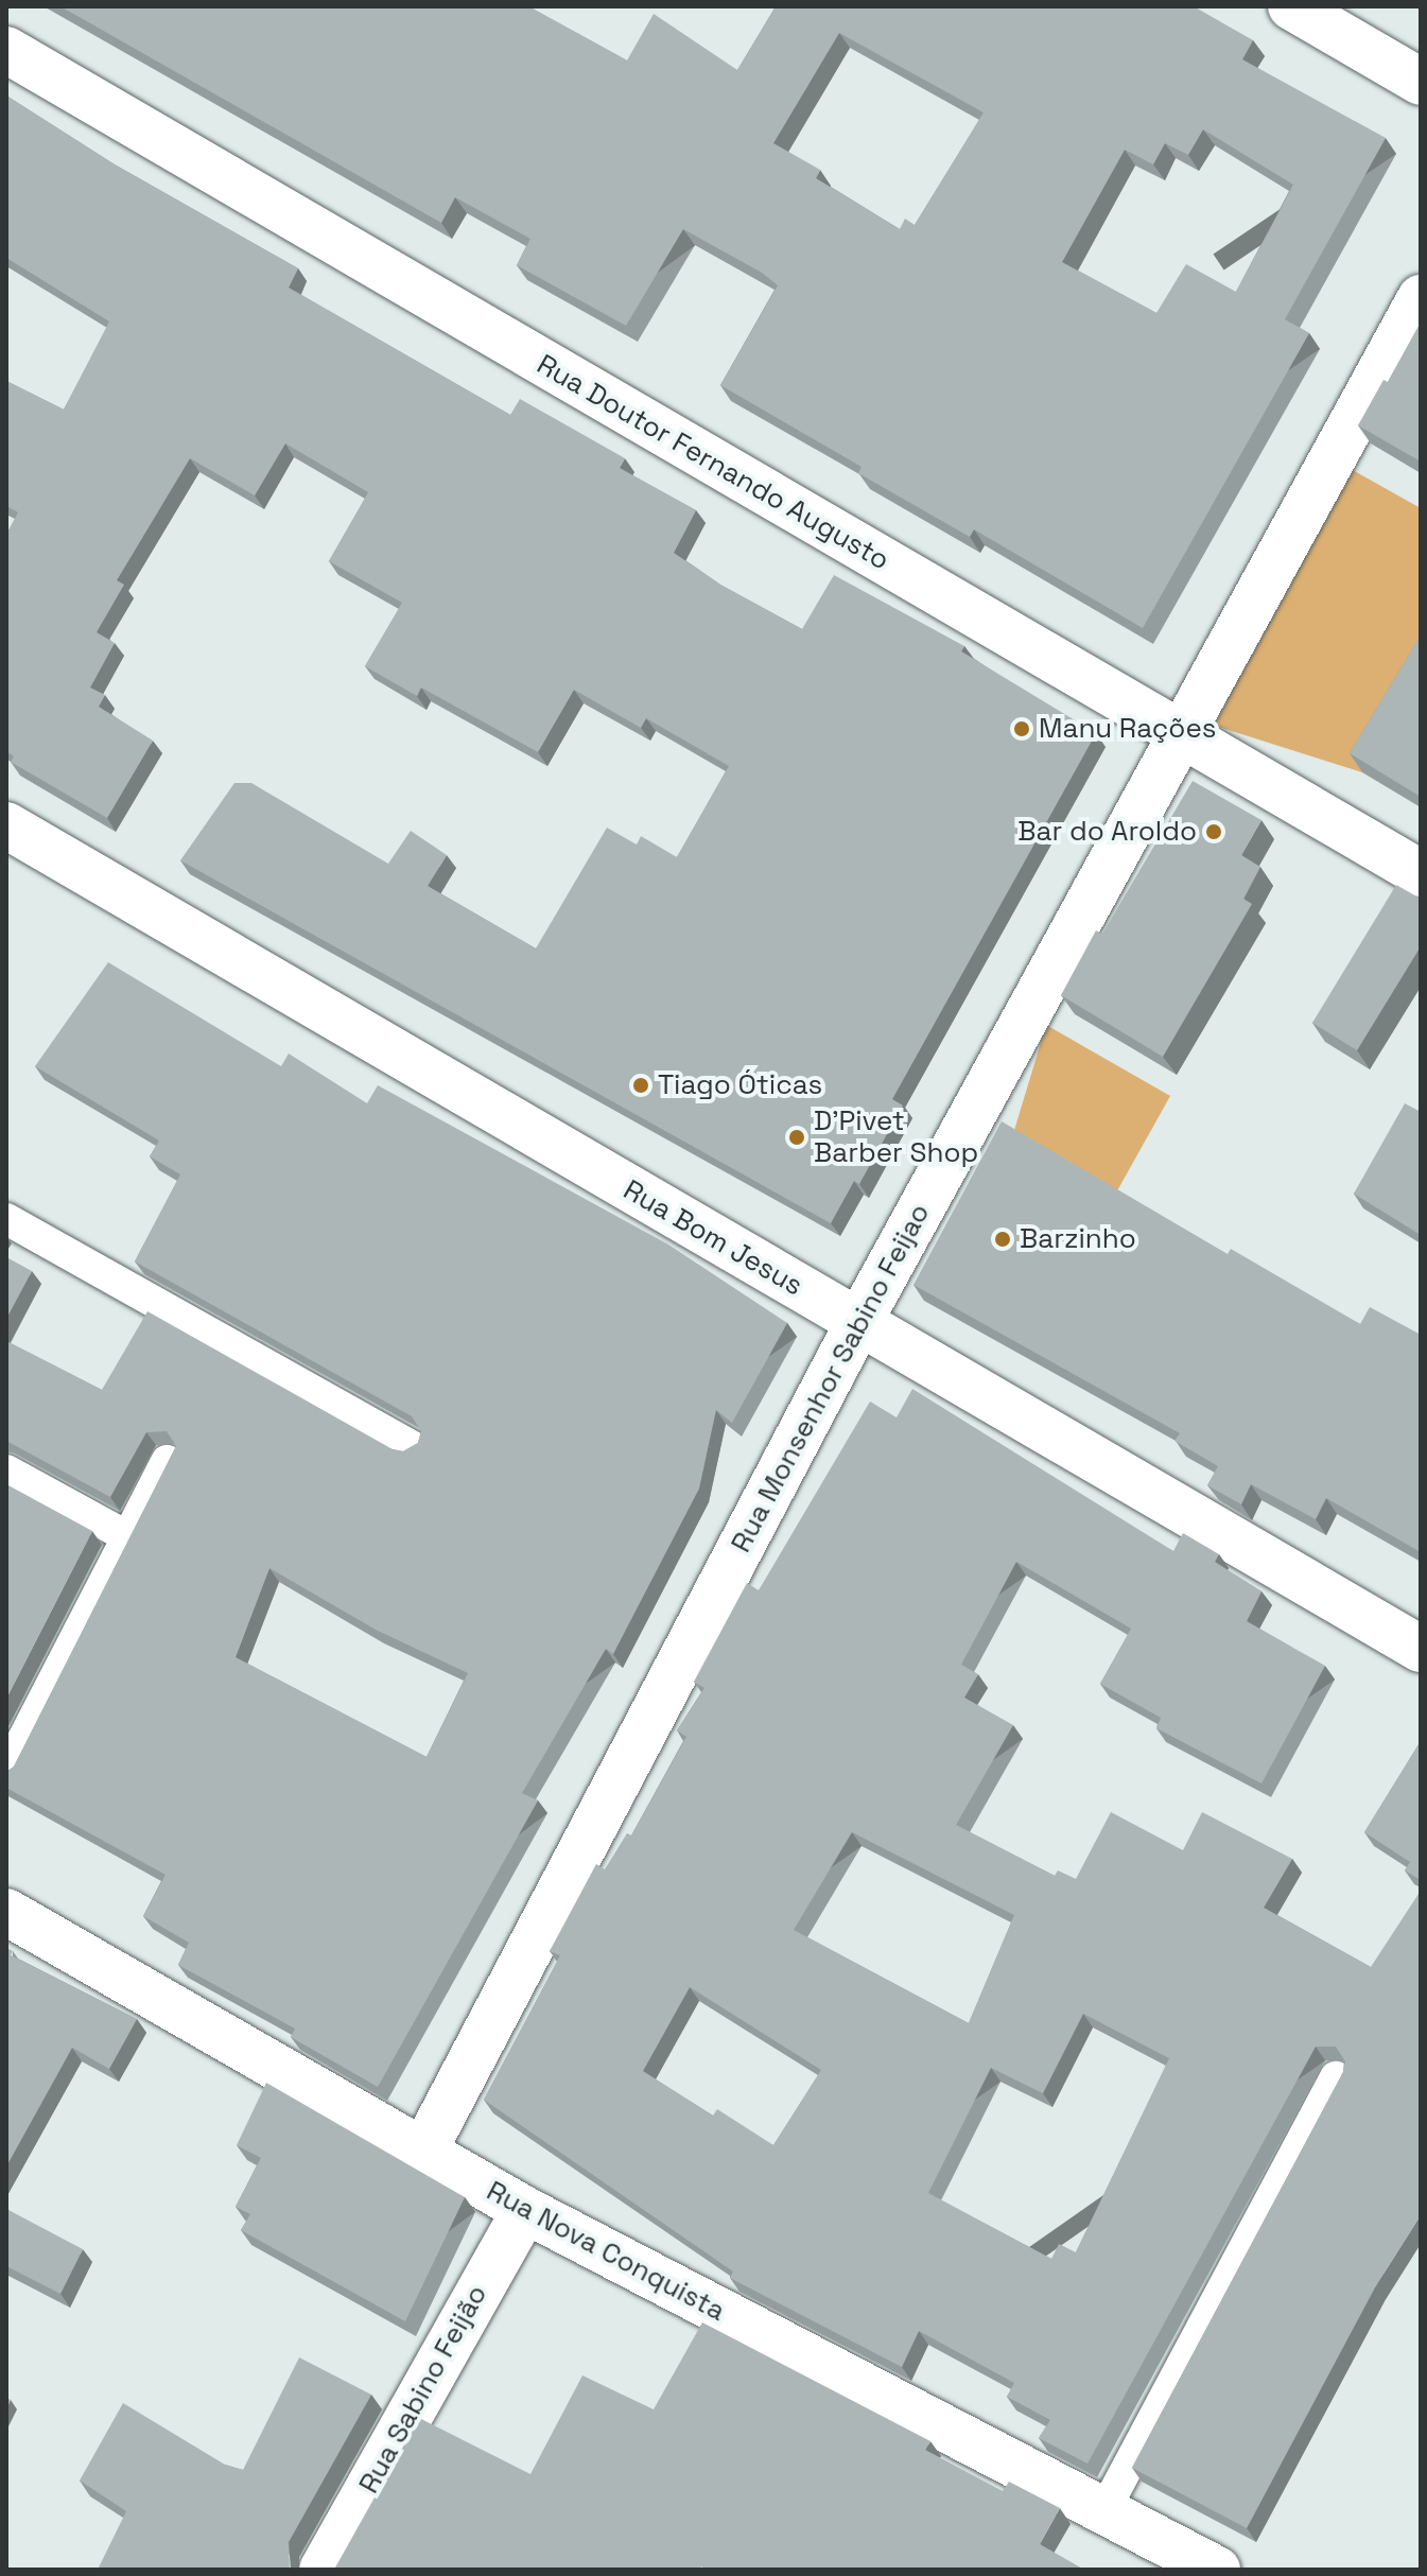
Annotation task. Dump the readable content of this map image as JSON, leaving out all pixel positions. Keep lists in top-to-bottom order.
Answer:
{
  "streets": {
    "street": [
      "Rua Doutor Fernando Augusto",
      "Rua Bom Jesus",
      "Rua Monsenhor Sabino Feijao",
      "Rua Nova Conquista",
      "Rua Sabino Feijão"
    ]
  },
  "crossings": [
    ["Rua Doutor Fernando Augusto", "Rua Monsenhor Sabino Feijao"],
    ["Rua Bom Jesus", "Rua Monsenhor Sabino Feijao"],
    ["Rua Monsenhor Sabino Feijao", "Rua Nova Conquista"],
    ["Rua Nova Conquista", "Rua Sabino Feijão"]
  ],
  "places": [
    "Manu Rações",
    "Bar do Aroldo",
    "Tiago Óticas",
    "D'Pivet Barber Shop",
    "Barzinho"
  ]
}
